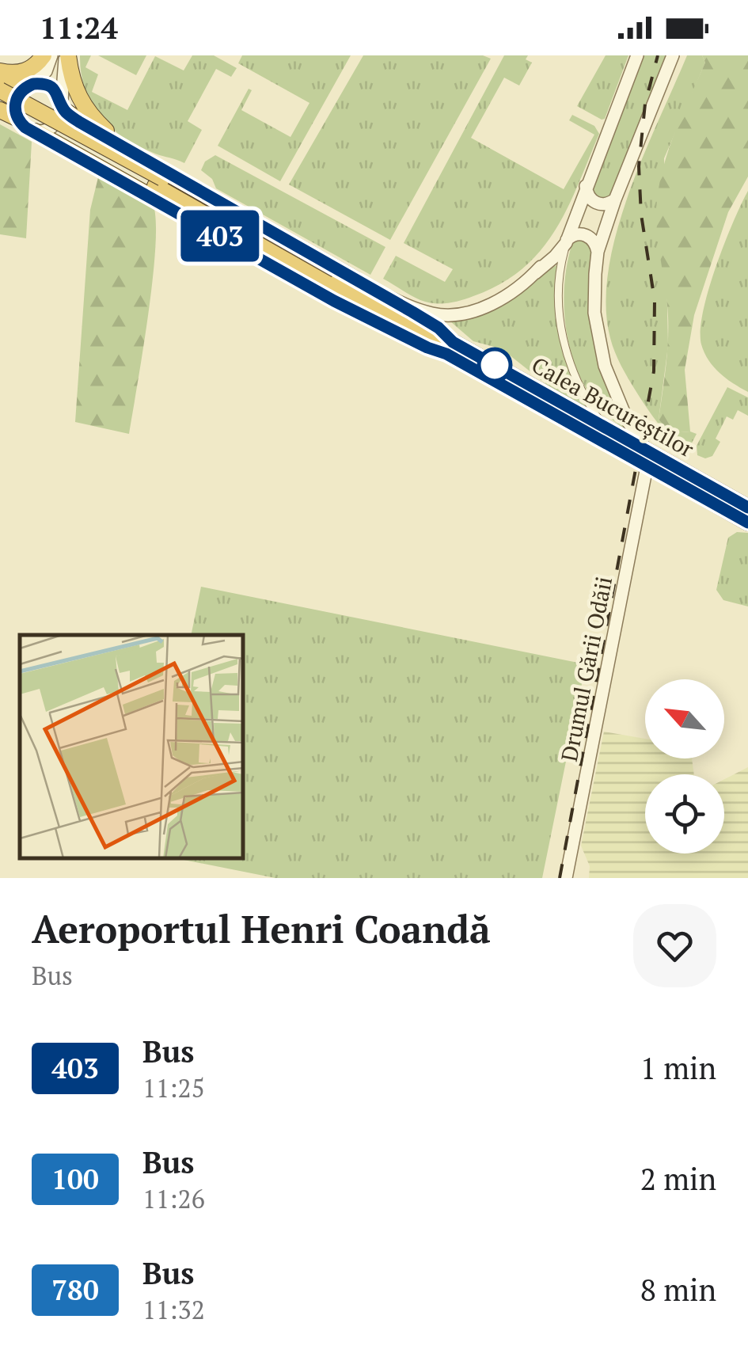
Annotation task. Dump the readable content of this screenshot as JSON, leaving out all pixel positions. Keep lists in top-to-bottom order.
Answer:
{
  "streets": {
    "highway": ["Calea Bucureștilor"],
    "street": ["Drumul Gării Odăii"]
  },
  "crossings": [
    ["Calea Bucureștilor", "Drumul Gării Odăii"]
  ],
  "lines": ["bus line 403"],
  "north": "top left",
  "page": {
    "status": "11:24",
    "on_map": "403",
    "heading": ["Aeroportul Henri Coandă", "Bus"],
    "list": [
      {
        "mark": "403",
        "name": "Bus",
        "note": "11:25",
        "value": "1 min"
      },
      {
        "mark": "100",
        "name": "Bus",
        "note": "11:26",
        "value": "2 min"
      },
      {
        "mark": "780",
        "name": "Bus",
        "note": "11:32",
        "value": "8 min"
      }
    ]
  }
}
